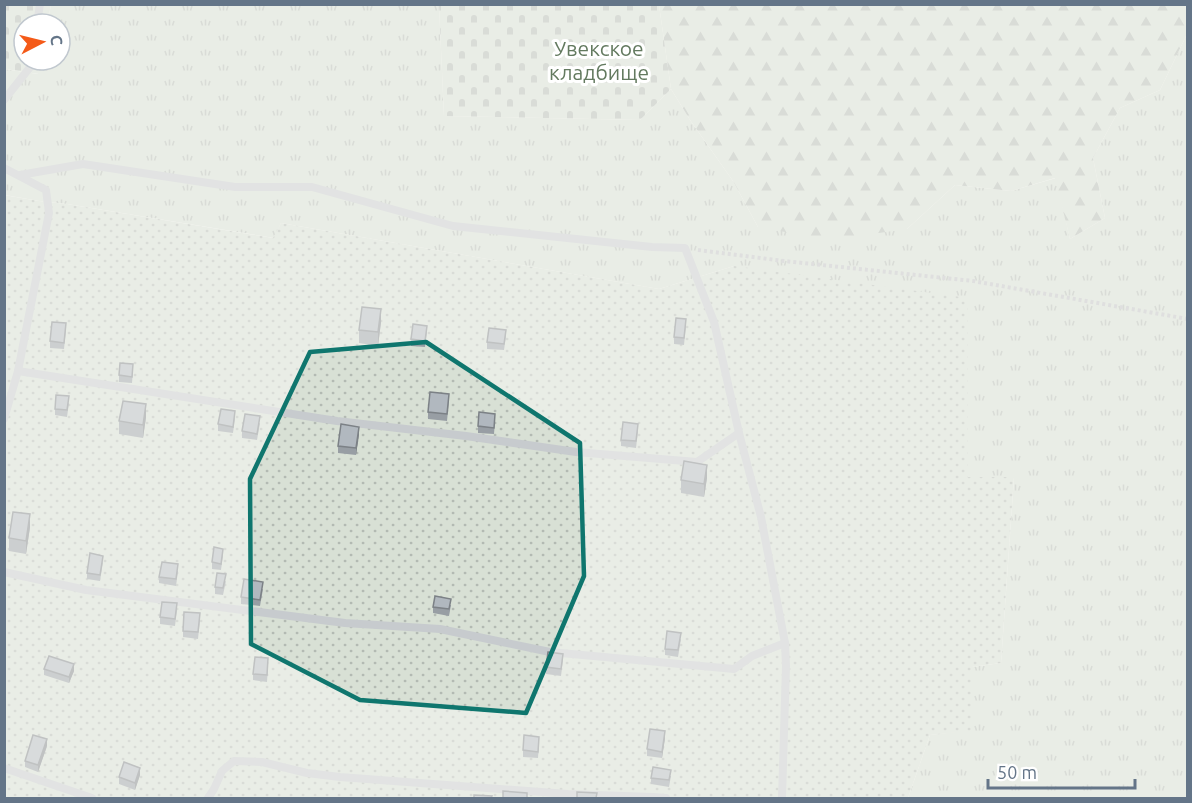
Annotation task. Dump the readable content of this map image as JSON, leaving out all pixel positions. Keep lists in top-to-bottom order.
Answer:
{
  "parks": ["Увекское кладбище"],
  "scale_bar": "50 m",
  "north": "right"
}
